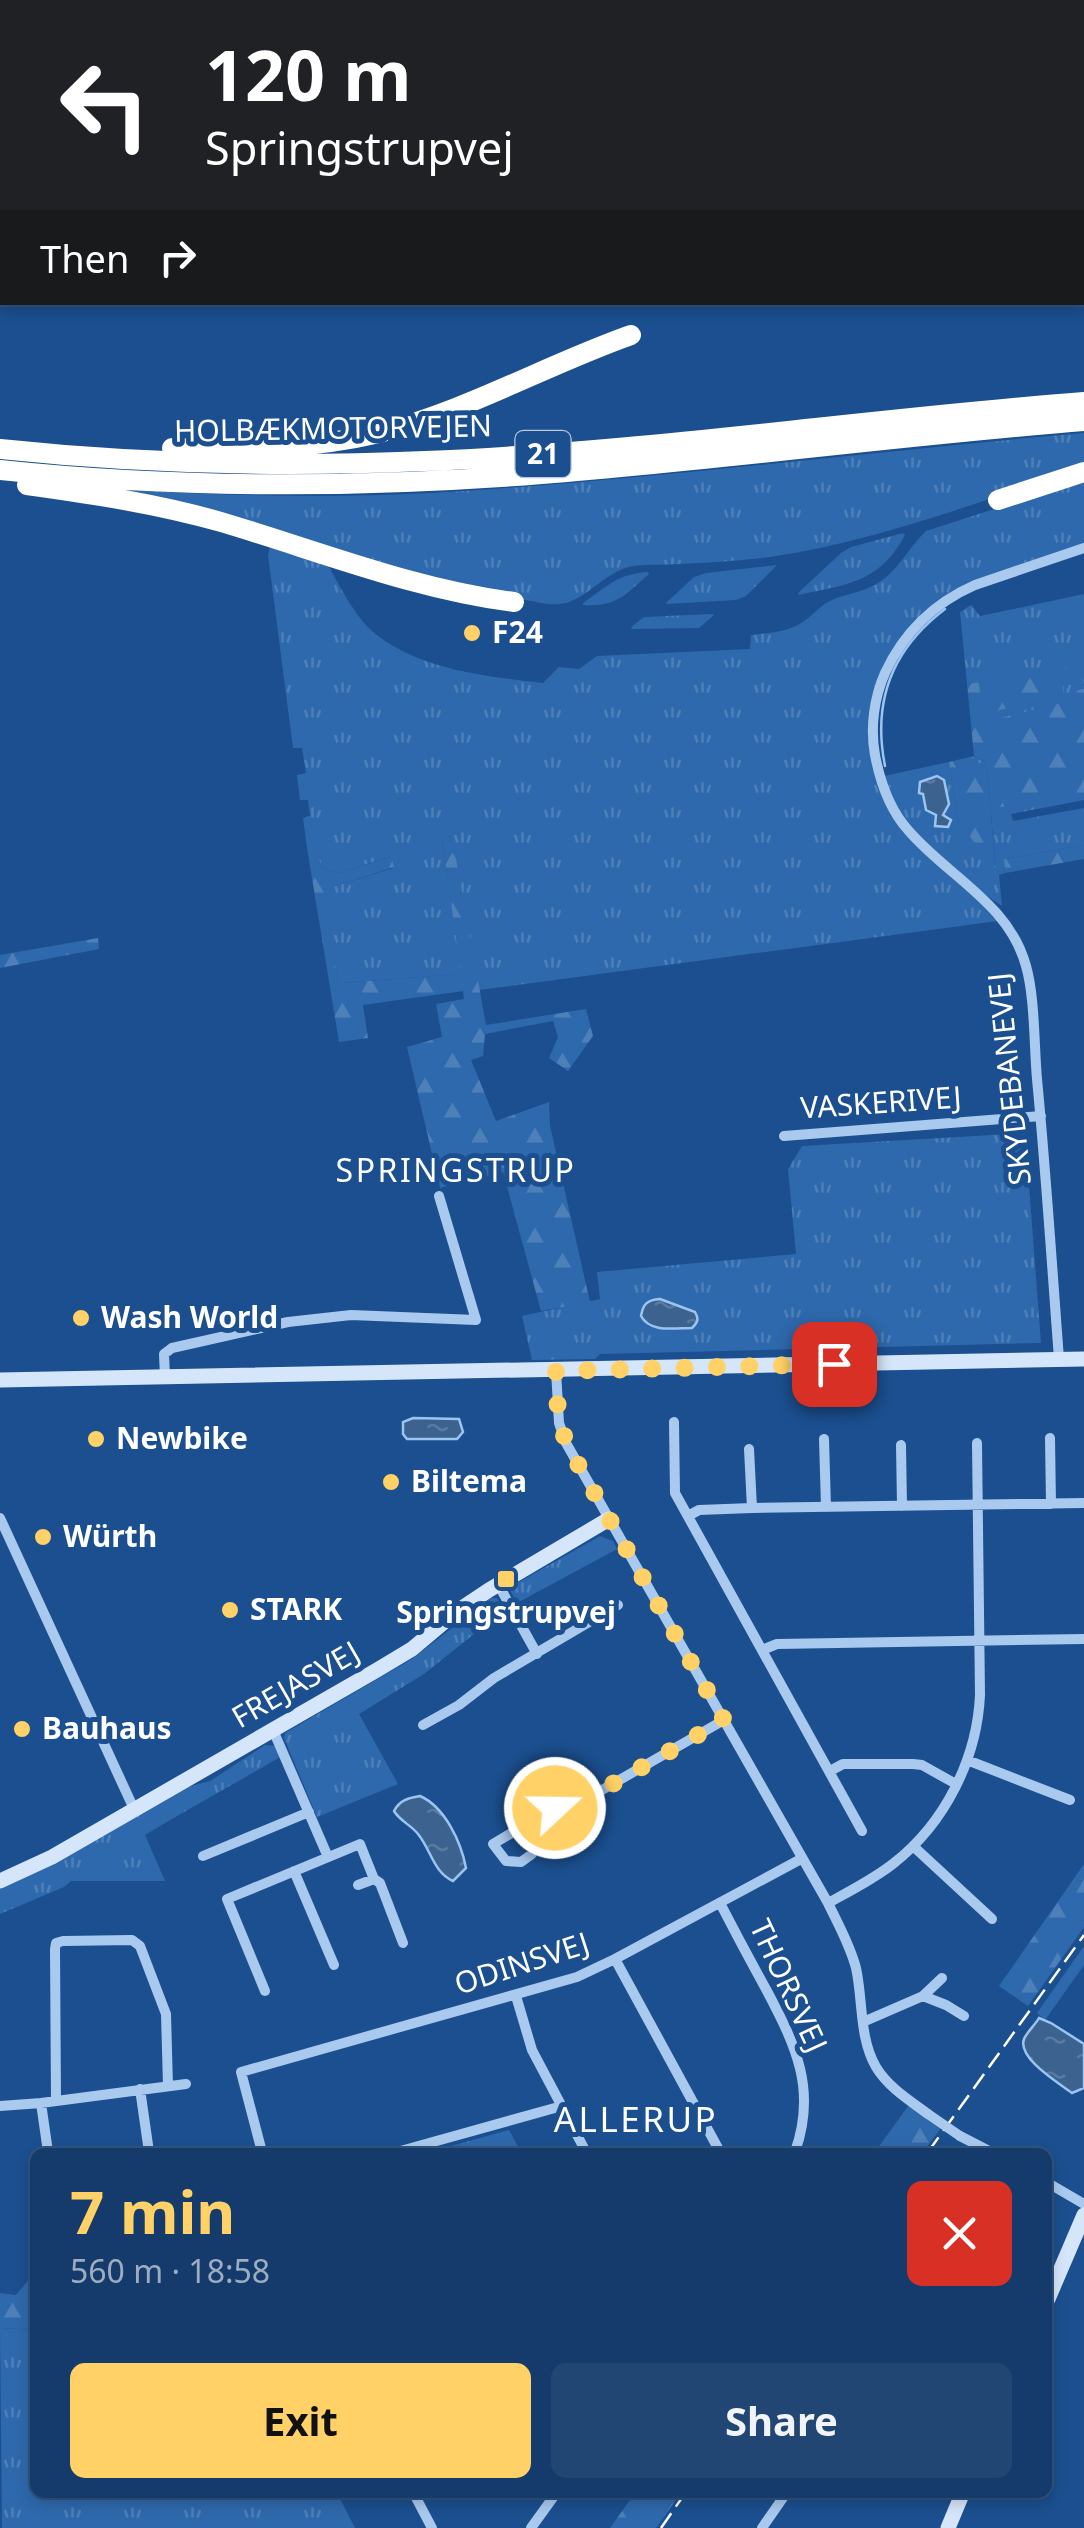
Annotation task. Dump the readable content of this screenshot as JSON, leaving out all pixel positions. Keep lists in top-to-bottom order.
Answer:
{
  "streets": {
    "highway": ["HOLBÆKMOTORVEJEN", "21"],
    "main road": ["FREJASVEJ"],
    "street": [
      "SKYDEBANEVEJ",
      "VASKERIVEJ",
      "ODINSVEJ",
      "THORSVEJ"
    ]
  },
  "crossings": [
    ["SKYDEBANEVEJ", "VASKERIVEJ"],
    ["ODINSVEJ", "THORSVEJ"]
  ],
  "districts": ["SPRINGSTRUP", "ALLERUP"],
  "places": {
    "other": [
      "F24",
      "Wash World",
      "Newbike",
      "Biltema",
      "Würth",
      "STARK",
      "Bauhaus"
    ],
    "transit": ["Springstrupvej"]
  },
  "page": {
    "turn": ["120 m", "Springstrupvej"],
    "then": "Then",
    "heading": ["7 min", "560 m · 18:58"],
    "buttons": ["Exit", "Share"]
  }
}
